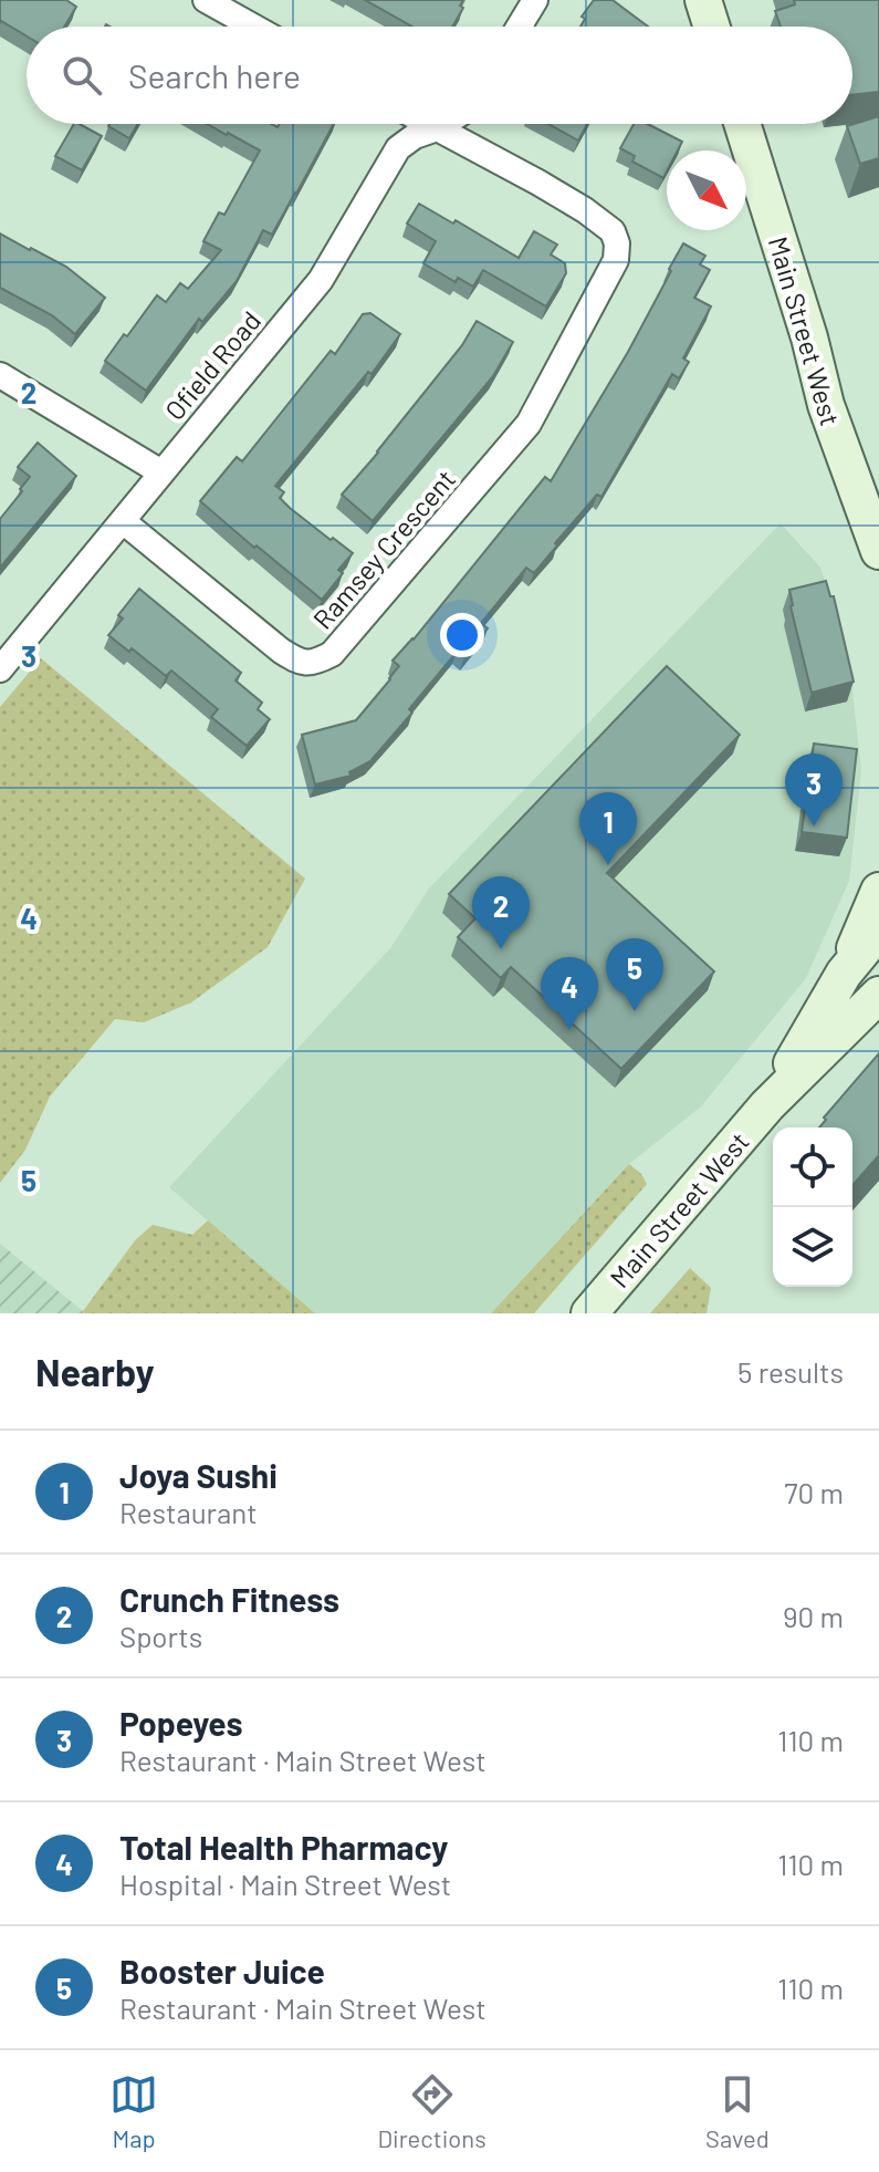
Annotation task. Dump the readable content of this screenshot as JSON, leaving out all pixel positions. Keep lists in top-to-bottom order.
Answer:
{
  "streets": {
    "main road": ["Main Street West"],
    "street": ["Ofield Road", "Ramsey Crescent"]
  },
  "crossings": [
    ["Ofield Road", "Ramsey Crescent"]
  ],
  "north": "bottom right",
  "page": {
    "search": "Search here",
    "pins": [
      "3",
      "1",
      "2",
      "5",
      "4"
    ],
    "heading": ["Nearby", "5 results"],
    "list": [
      {
        "mark": "1",
        "name": "Joya Sushi",
        "note": "Restaurant",
        "value": "70 m"
      },
      {
        "mark": "2",
        "name": "Crunch Fitness",
        "note": "Sports",
        "value": "90 m"
      },
      {
        "mark": "3",
        "name": "Popeyes",
        "note": "Restaurant · Main Street West",
        "value": "110 m"
      },
      {
        "mark": "4",
        "name": "Total Health Pharmacy",
        "note": "Hospital · Main Street West",
        "value": "110 m"
      },
      {
        "mark": "5",
        "name": "Booster Juice",
        "note": "Restaurant · Main Street West",
        "value": "110 m"
      }
    ],
    "nav": ["Map", "Directions", "Saved"]
  },
  "grid": {
    "rows": [
      "2",
      "3",
      "4",
      "5"
    ]
  }
}
